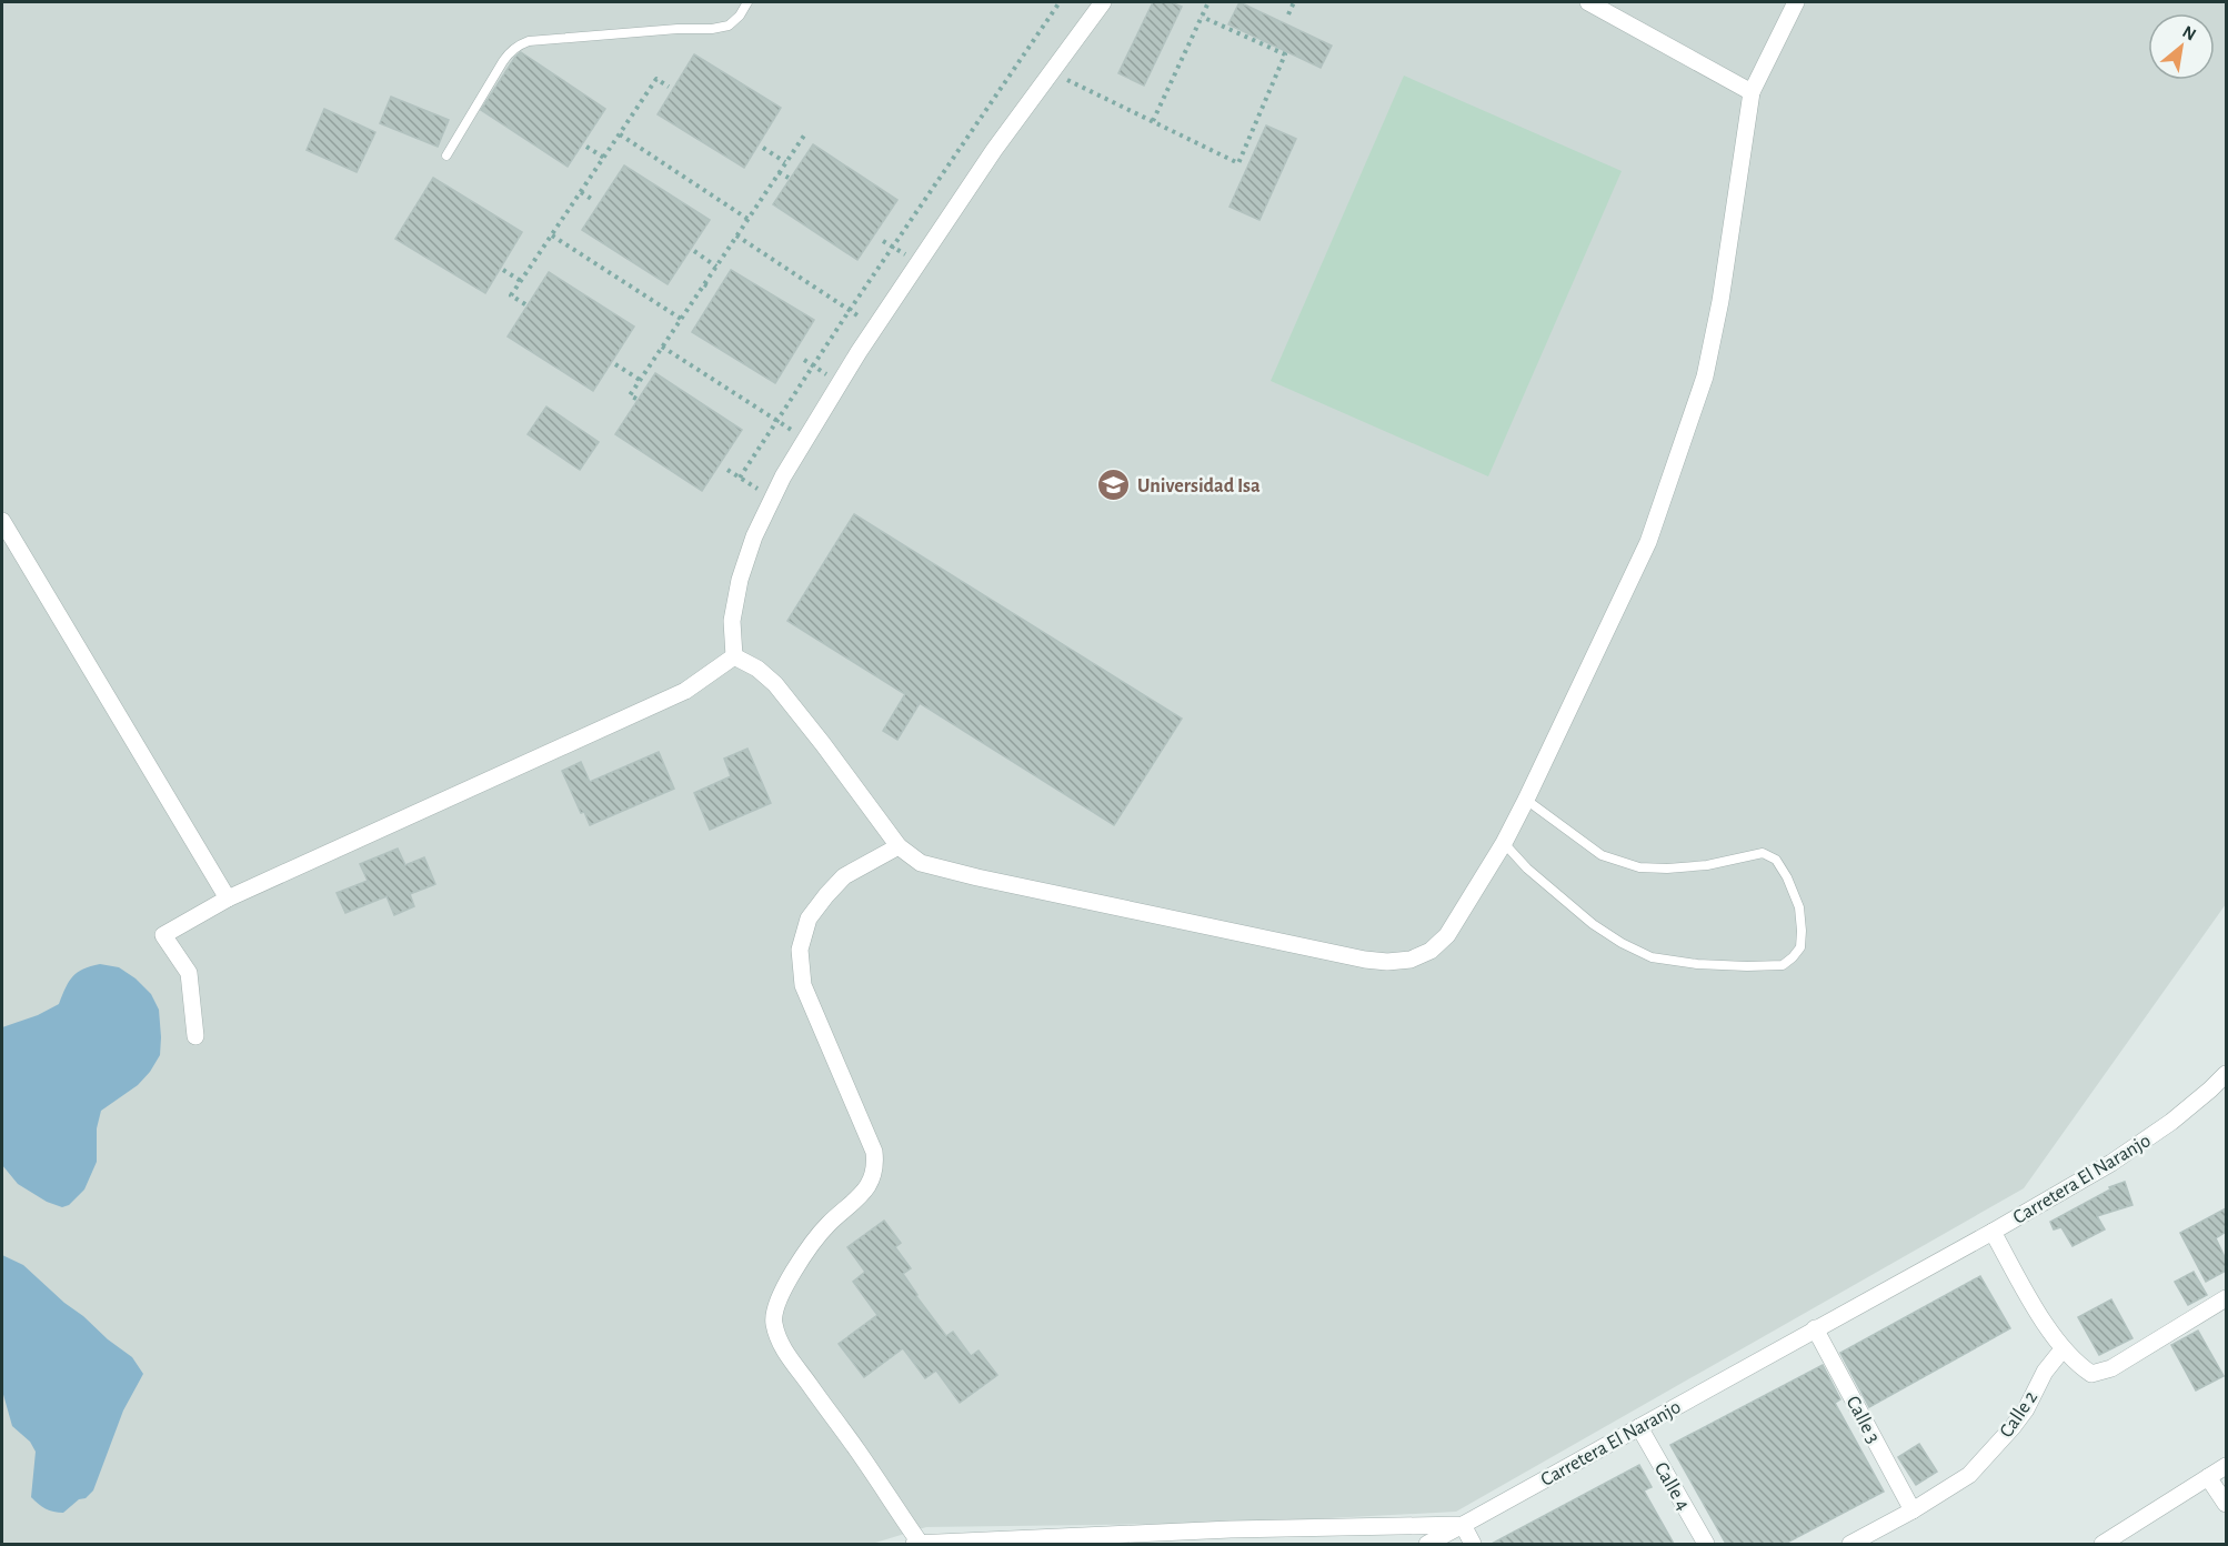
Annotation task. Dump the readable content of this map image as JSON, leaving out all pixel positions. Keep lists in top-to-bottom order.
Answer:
{
  "streets": {
    "street": [
      "Carretera El Naranjo",
      "Calle 2",
      "Calle 3",
      "Calle 4"
    ]
  },
  "crossings": [
    ["Carretera El Naranjo", "Calle 3"],
    ["Carretera El Naranjo", "Calle 4"],
    ["Calle 2", "Calle 3"]
  ],
  "places": {
    "school or university": ["Universidad Isa"]
  },
  "north": "top right"
}
